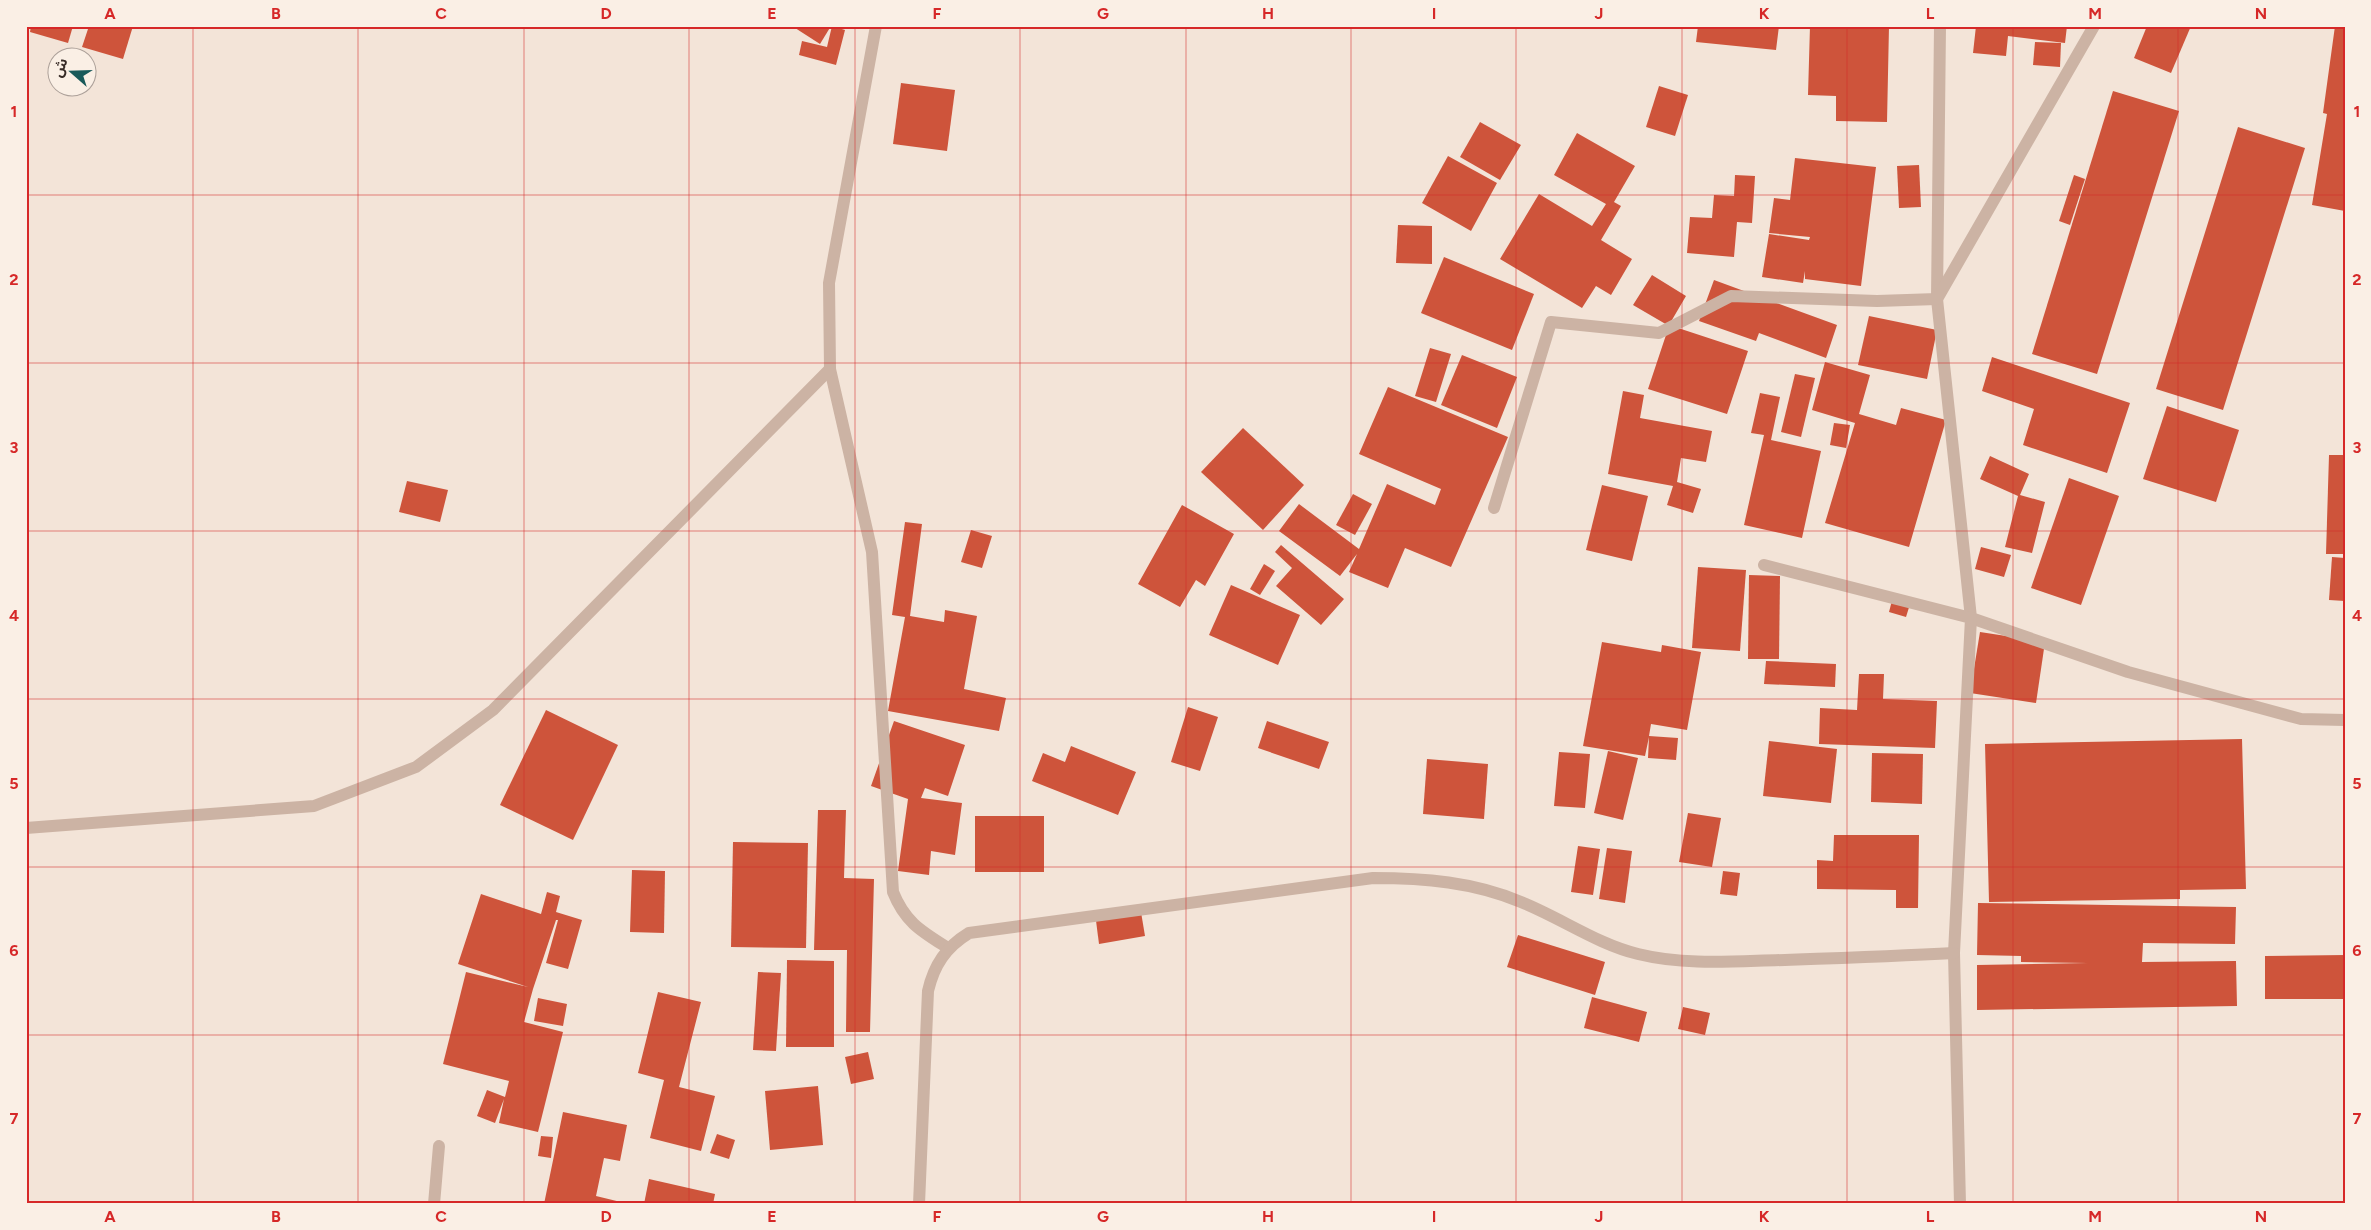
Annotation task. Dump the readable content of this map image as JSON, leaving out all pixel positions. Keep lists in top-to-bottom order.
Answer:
{
  "north": "left",
  "grid": {
    "columns": [
      "A",
      "B",
      "C",
      "D",
      "E",
      "F",
      "G",
      "H",
      "I",
      "J",
      "K",
      "L",
      "M",
      "N"
    ],
    "rows": [
      "1",
      "2",
      "3",
      "4",
      "5",
      "6",
      "7"
    ]
  }
}
